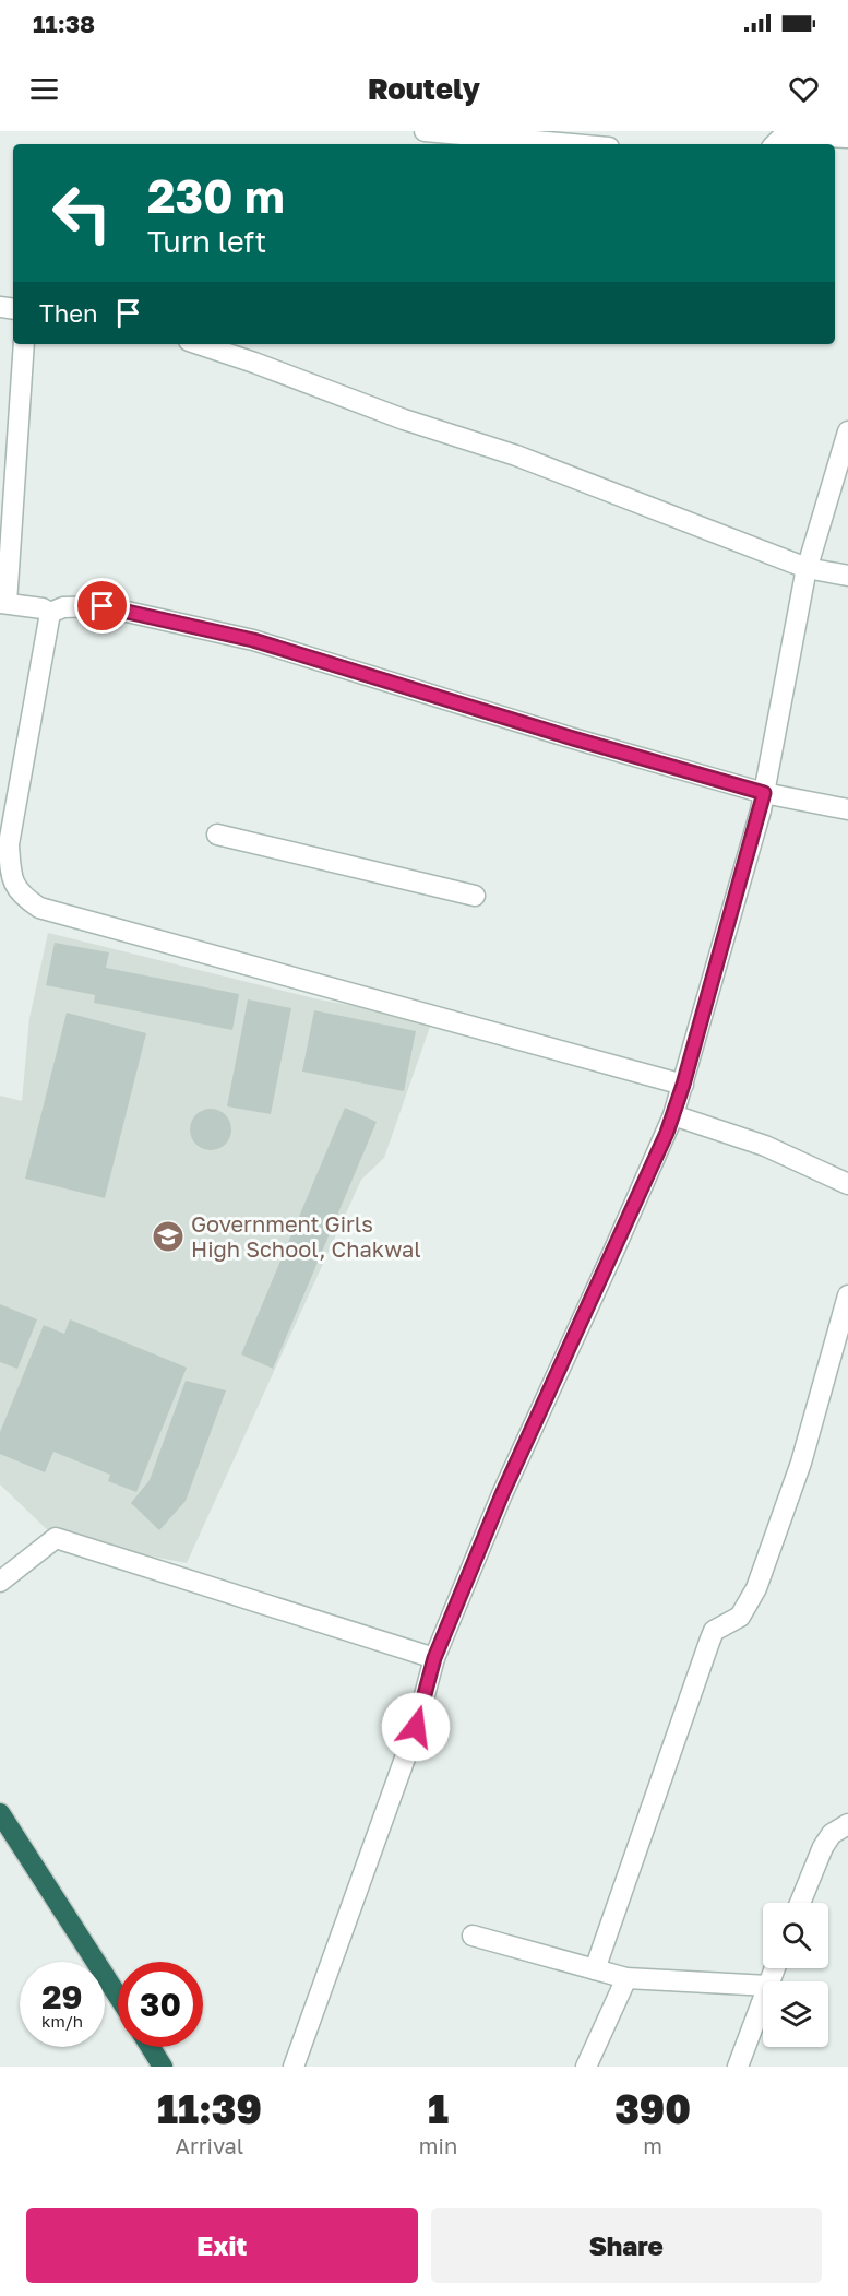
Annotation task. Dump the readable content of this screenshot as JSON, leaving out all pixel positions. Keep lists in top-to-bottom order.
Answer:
{
  "places": {
    "school or university": ["Government Girls High School, Chakwal"]
  },
  "page": {
    "status": "11:38",
    "header": "Routely",
    "turn": ["230 m", "Turn left"],
    "then": "Then",
    "speed": "29 km/h",
    "limit": "30",
    "eta": [
      "11:39",
      "Arrival",
      "1",
      "min",
      "390",
      "m"
    ],
    "buttons": ["Exit", "Share"]
  }
}
